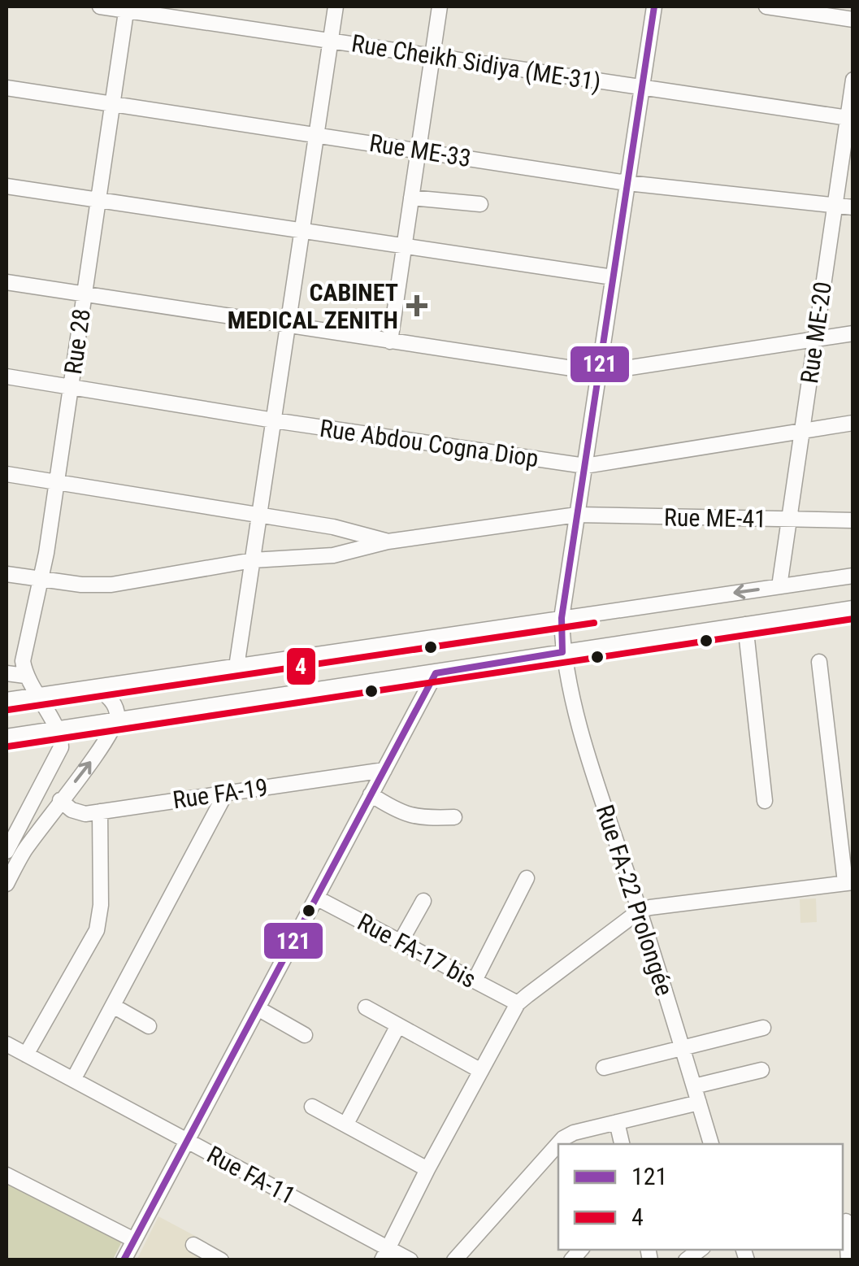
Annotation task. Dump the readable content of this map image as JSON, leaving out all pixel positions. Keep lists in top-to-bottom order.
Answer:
{
  "streets": {
    "street": [
      "Rue Cheikh Sidiya (ME-31)",
      "Rue ME-33",
      "Rue ME-20",
      "Rue 28",
      "Rue Abdou Cogna Diop",
      "Rue ME-41",
      "Rue FA-19",
      "Rue FA-22 Prolongée",
      "Rue FA-17 bis",
      "Rue FA-11"
    ]
  },
  "crossings": [
    ["Rue Cheikh Sidiya (ME-31)", "Rue ME-20"],
    ["Rue Cheikh Sidiya (ME-31)", "Rue 28"],
    ["Rue ME-33", "Rue ME-20"],
    ["Rue ME-33", "Rue 28"],
    ["Rue ME-20", "Rue Abdou Cogna Diop"],
    ["Rue ME-20", "Rue ME-41"],
    ["Rue 28", "Rue Abdou Cogna Diop"],
    ["Rue 28", "Rue ME-41"]
  ],
  "places": {
    "health": ["CABINET MEDICAL ZENITH"]
  },
  "lines": ["transit line 121", "transit line 4"],
  "legend": ["121", "4"]
}
